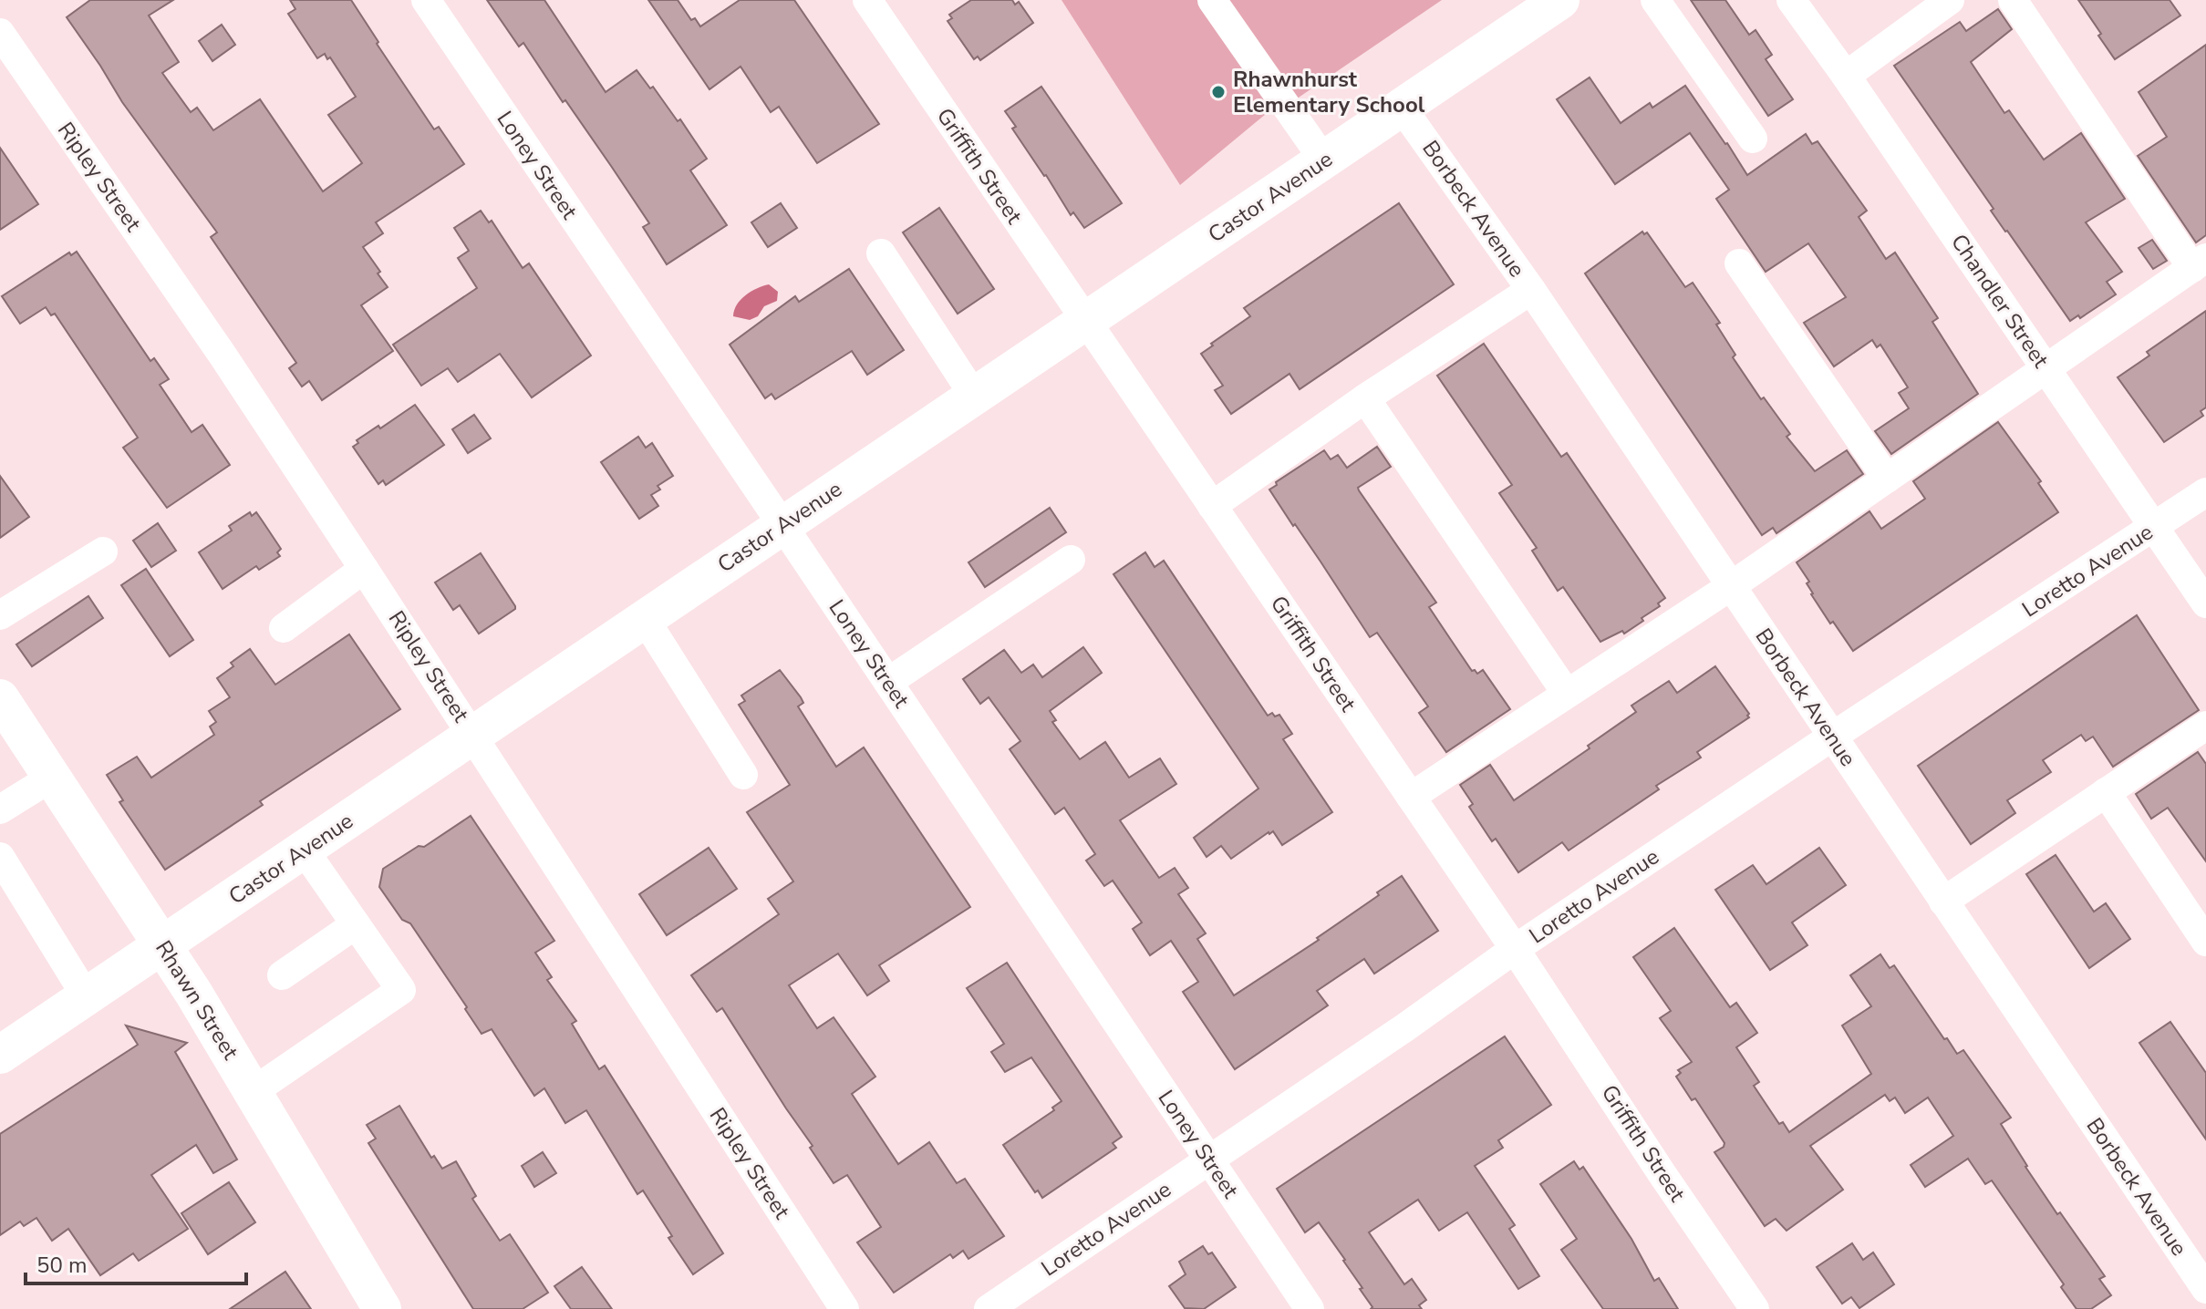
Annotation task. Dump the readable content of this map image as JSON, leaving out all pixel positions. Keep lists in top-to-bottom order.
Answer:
{
  "streets": {
    "main road": ["Castor Avenue", "Rhawn Street"],
    "street": [
      "Loney Street",
      "Griffith Street",
      "Ripley Street",
      "Borbeck Avenue",
      "Chandler Street",
      "Loretto Avenue"
    ]
  },
  "crossings": [
    ["Loney Street", "Castor Avenue"],
    ["Loney Street", "Loretto Avenue"],
    ["Griffith Street", "Castor Avenue"],
    ["Griffith Street", "Loretto Avenue"],
    ["Ripley Street", "Castor Avenue"],
    ["Castor Avenue", "Borbeck Avenue"],
    ["Castor Avenue", "Rhawn Street"],
    ["Borbeck Avenue", "Loretto Avenue"],
    ["Chandler Street", "Loretto Avenue"]
  ],
  "places": ["Rhawnhurst Elementary School"],
  "scale_bar": "50 m"
}
